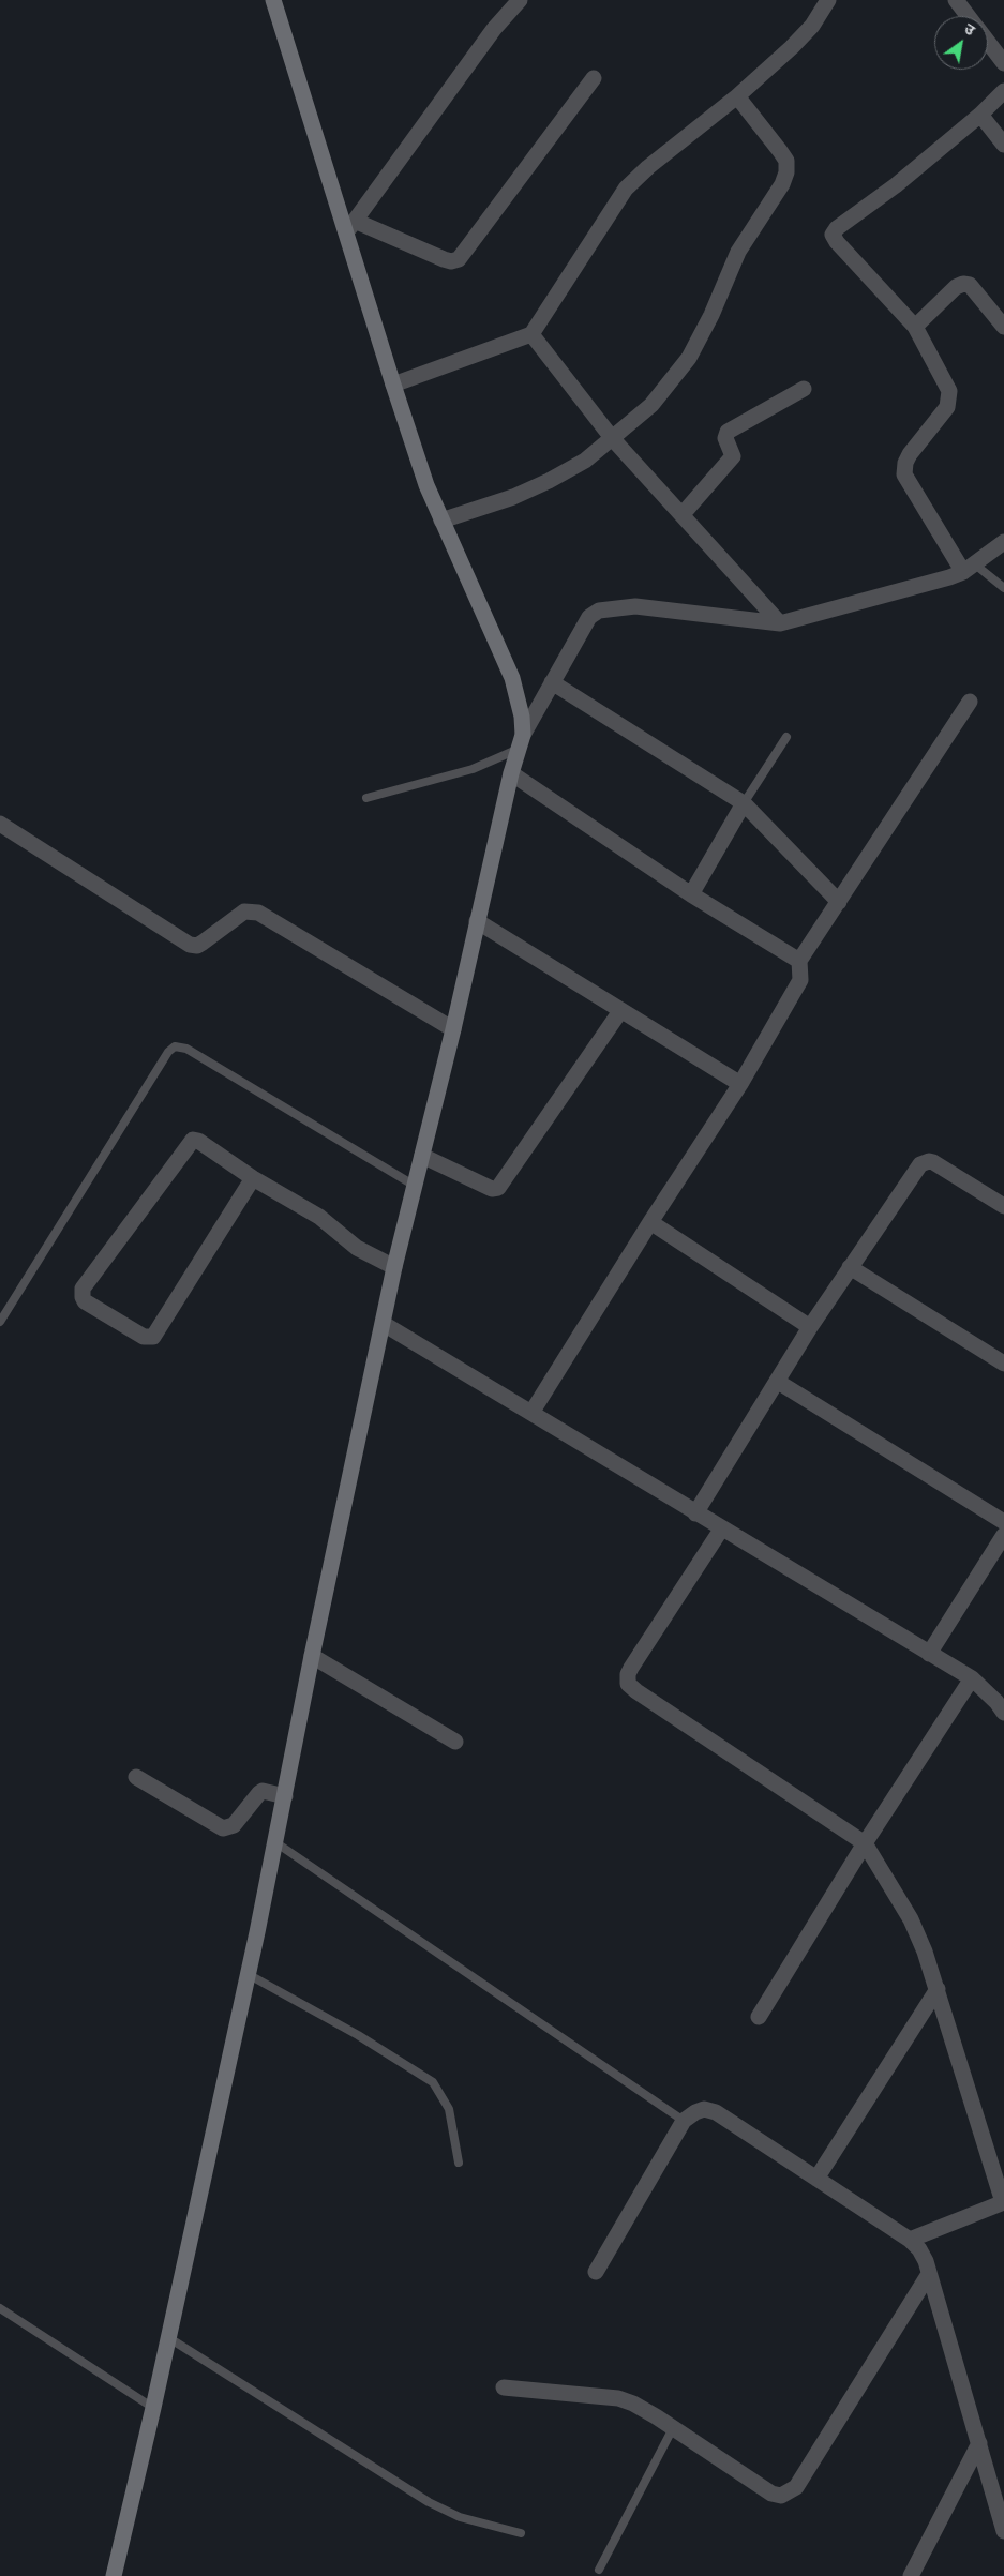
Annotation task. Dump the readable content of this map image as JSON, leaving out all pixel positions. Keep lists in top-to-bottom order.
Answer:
{
  "north": "top right"
}
